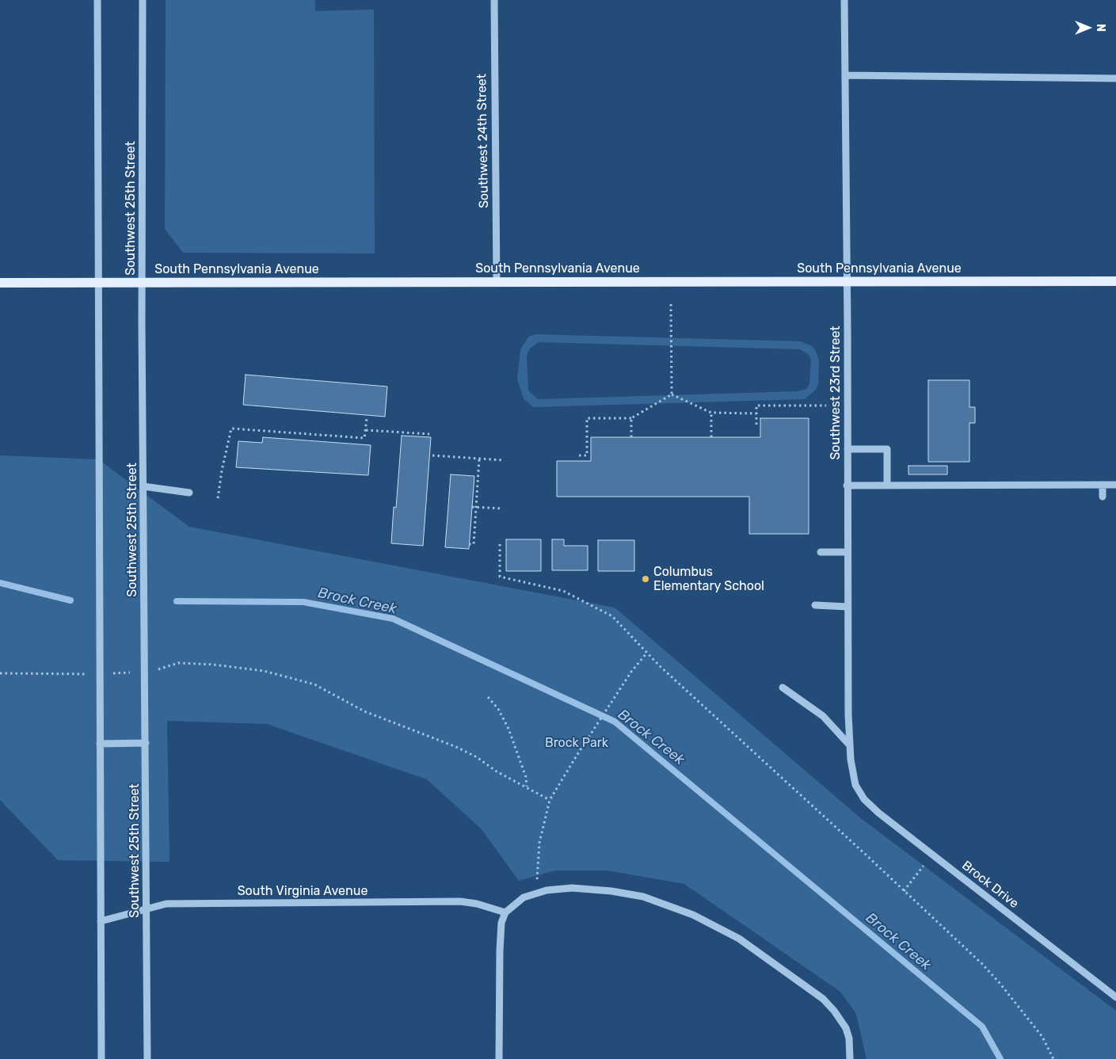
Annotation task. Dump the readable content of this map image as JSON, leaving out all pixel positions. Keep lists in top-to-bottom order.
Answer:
{
  "streets": {
    "main road": ["South Pennsylvania Avenue"],
    "street": [
      "Southwest 24th Street",
      "Southwest 25th Street",
      "Southwest 23rd Street",
      "Brock Drive",
      "South Virginia Avenue"
    ]
  },
  "crossings": [
    ["Southwest 24th Street", "South Pennsylvania Avenue"],
    ["Southwest 25th Street", "South Pennsylvania Avenue"],
    ["Southwest 25th Street", "South Virginia Avenue"],
    ["South Pennsylvania Avenue", "Southwest 23rd Street"],
    ["Southwest 23rd Street", "Brock Drive"]
  ],
  "water": ["Brock Creek"],
  "parks": ["Brock Park"],
  "places": ["Columbus Elementary School"],
  "north": "right"
}
